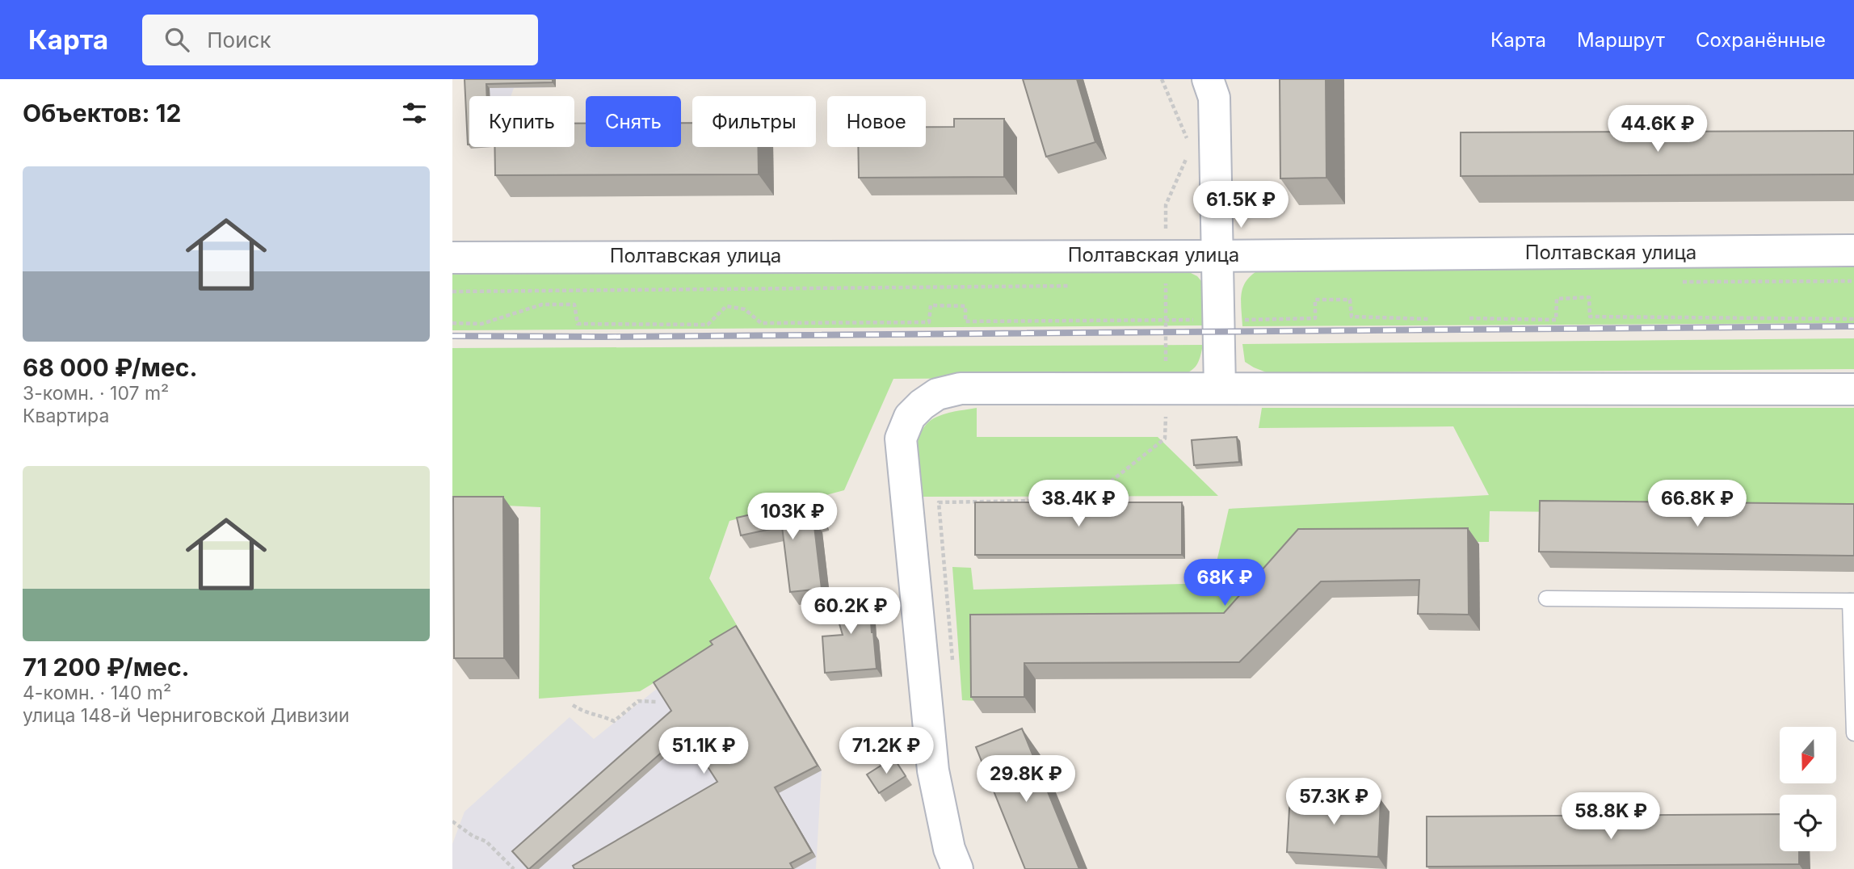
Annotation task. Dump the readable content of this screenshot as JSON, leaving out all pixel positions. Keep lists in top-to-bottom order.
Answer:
{
  "streets": {
    "street": ["Полтавская улица"]
  },
  "north": "bottom",
  "page": {
    "header": "Карта",
    "search": "Поиск",
    "nav": ["Карта", "Маршрут", "Сохранённые"],
    "heading": "Объектов: 12",
    "chip": [
      "Купить",
      "Снять",
      "Фильтры",
      "Новое"
    ],
    "price": [
      "44.6K ₽",
      "61.5K ₽",
      "38.4K ₽",
      "66.8K ₽",
      "103K ₽",
      "68K ₽",
      "60.2K ₽",
      "51.1K ₽",
      "71.2K ₽",
      "29.8K ₽",
      "57.3K ₽",
      "58.8K ₽"
    ],
    "list": [
      {
        "name": "68 000 ₽/мес.",
        "note": "3-комн. · 107 m² · Квартира"
      },
      {
        "name": "71 200 ₽/мес.",
        "note": "4-комн. · 140 m² · улица 148-й Черниговской Дивизии"
      }
    ]
  }
}
